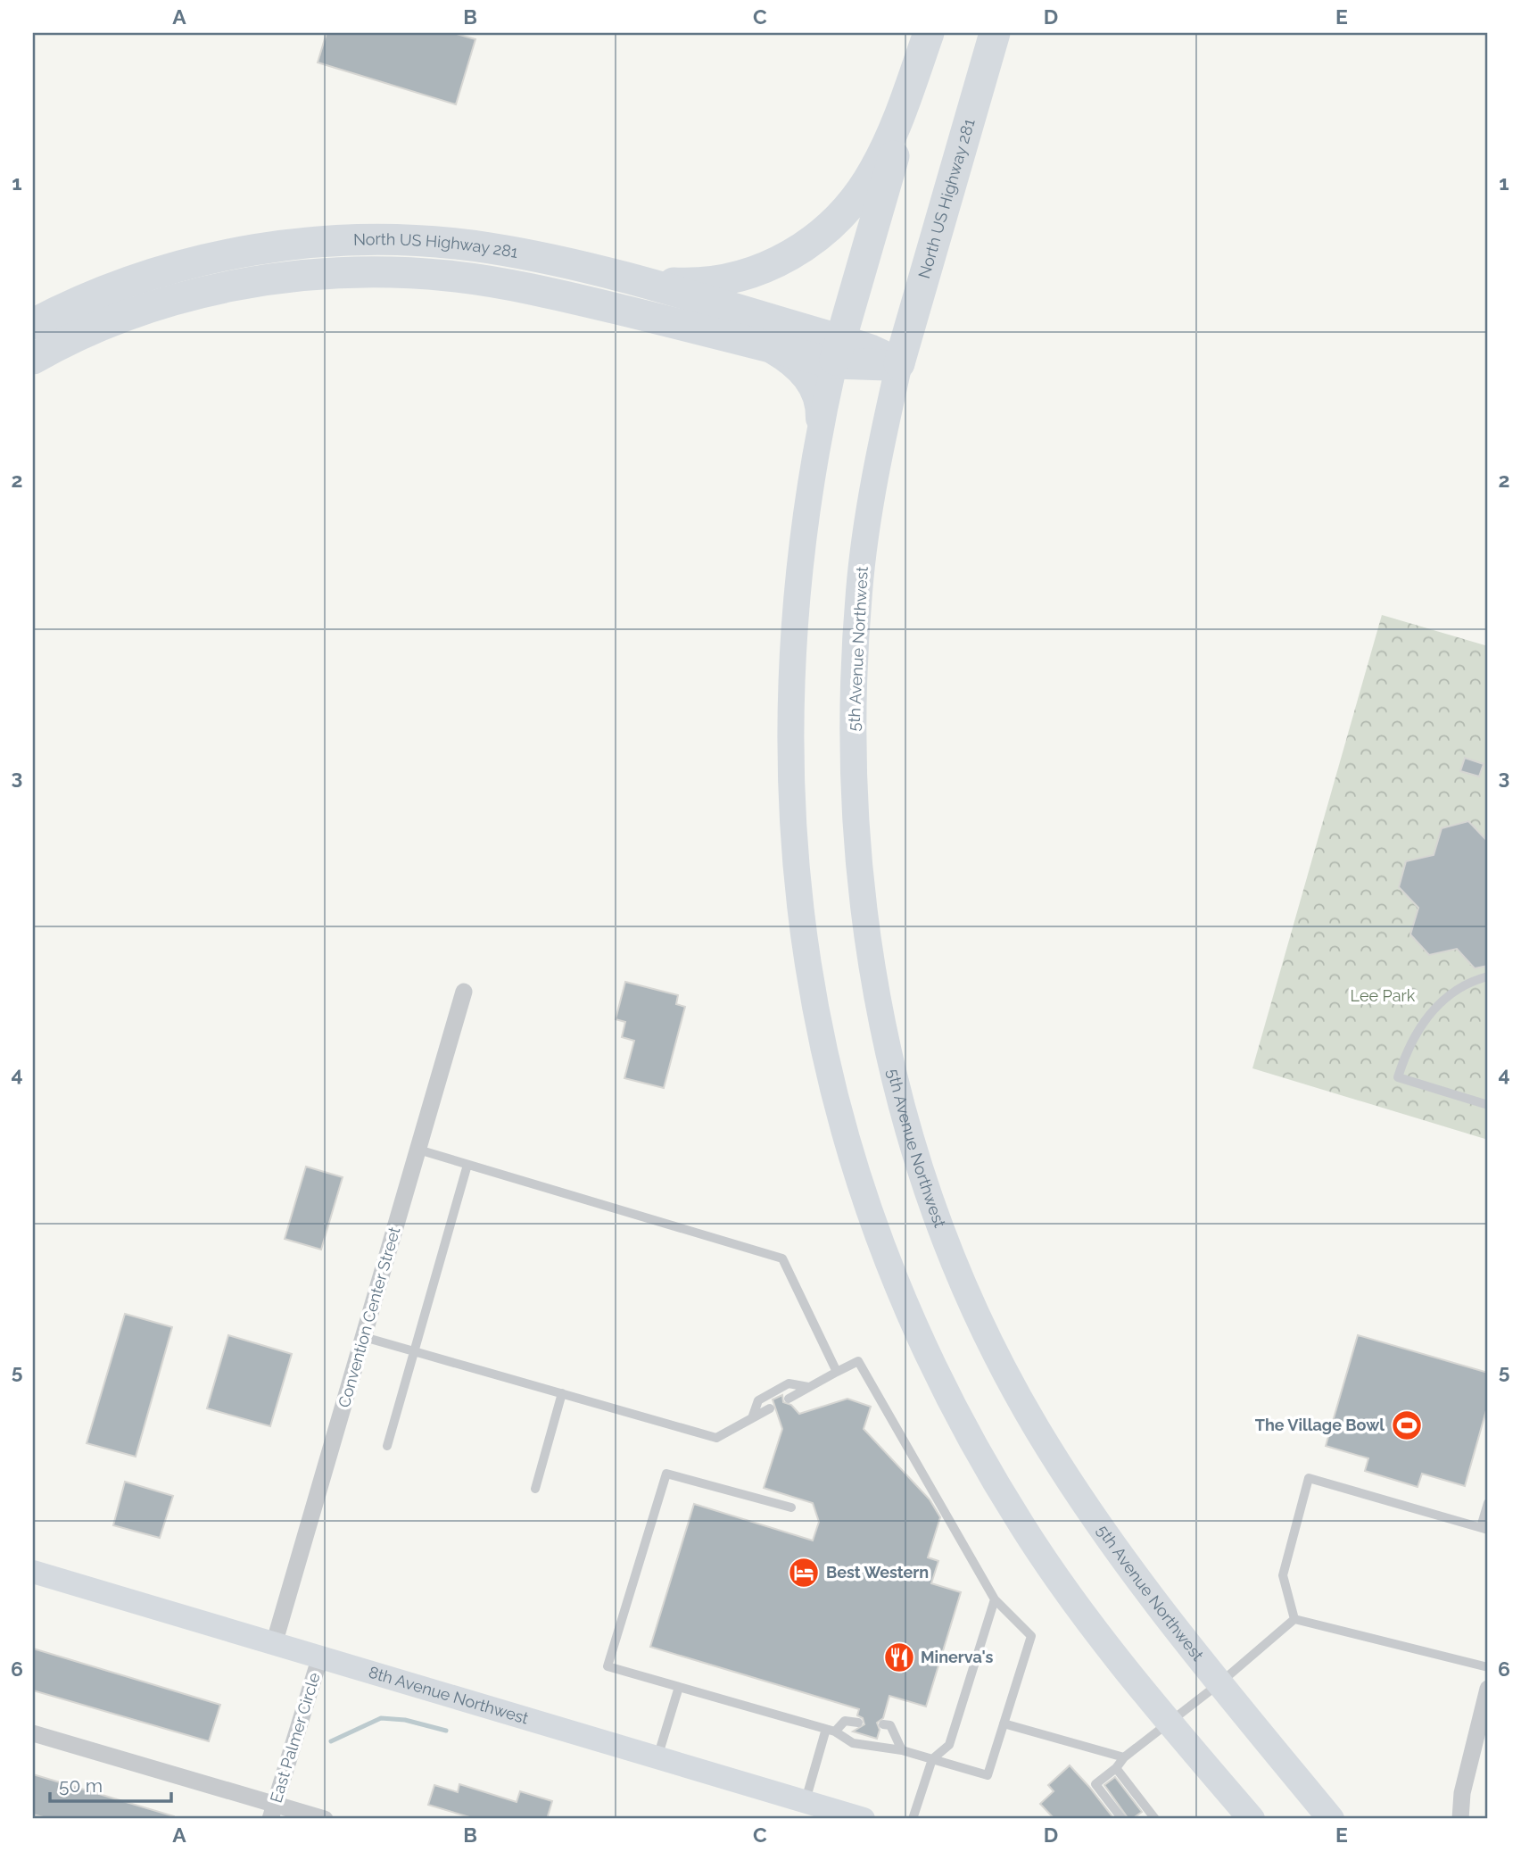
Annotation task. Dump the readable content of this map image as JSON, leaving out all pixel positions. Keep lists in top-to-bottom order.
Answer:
{
  "streets": {
    "highway": ["North US Highway 281"],
    "main road": ["5th Avenue Northwest", "8th Avenue Northwest"],
    "street": ["Convention Center Street", "East Palmer Circle"]
  },
  "crossings": [
    ["North US Highway 281", "5th Avenue Northwest"],
    ["Convention Center Street", "8th Avenue Northwest"],
    ["8th Avenue Northwest", "East Palmer Circle"]
  ],
  "parks": ["Lee Park"],
  "places": {
    "sports": ["The Village Bowl"],
    "hotel": ["Best Western"],
    "restaurant": ["Minerva's"]
  },
  "scale_bar": "50 m",
  "grid": {
    "columns": [
      "A",
      "B",
      "C",
      "D",
      "E"
    ],
    "rows": [
      "1",
      "2",
      "3",
      "4",
      "5",
      "6"
    ]
  }
}
